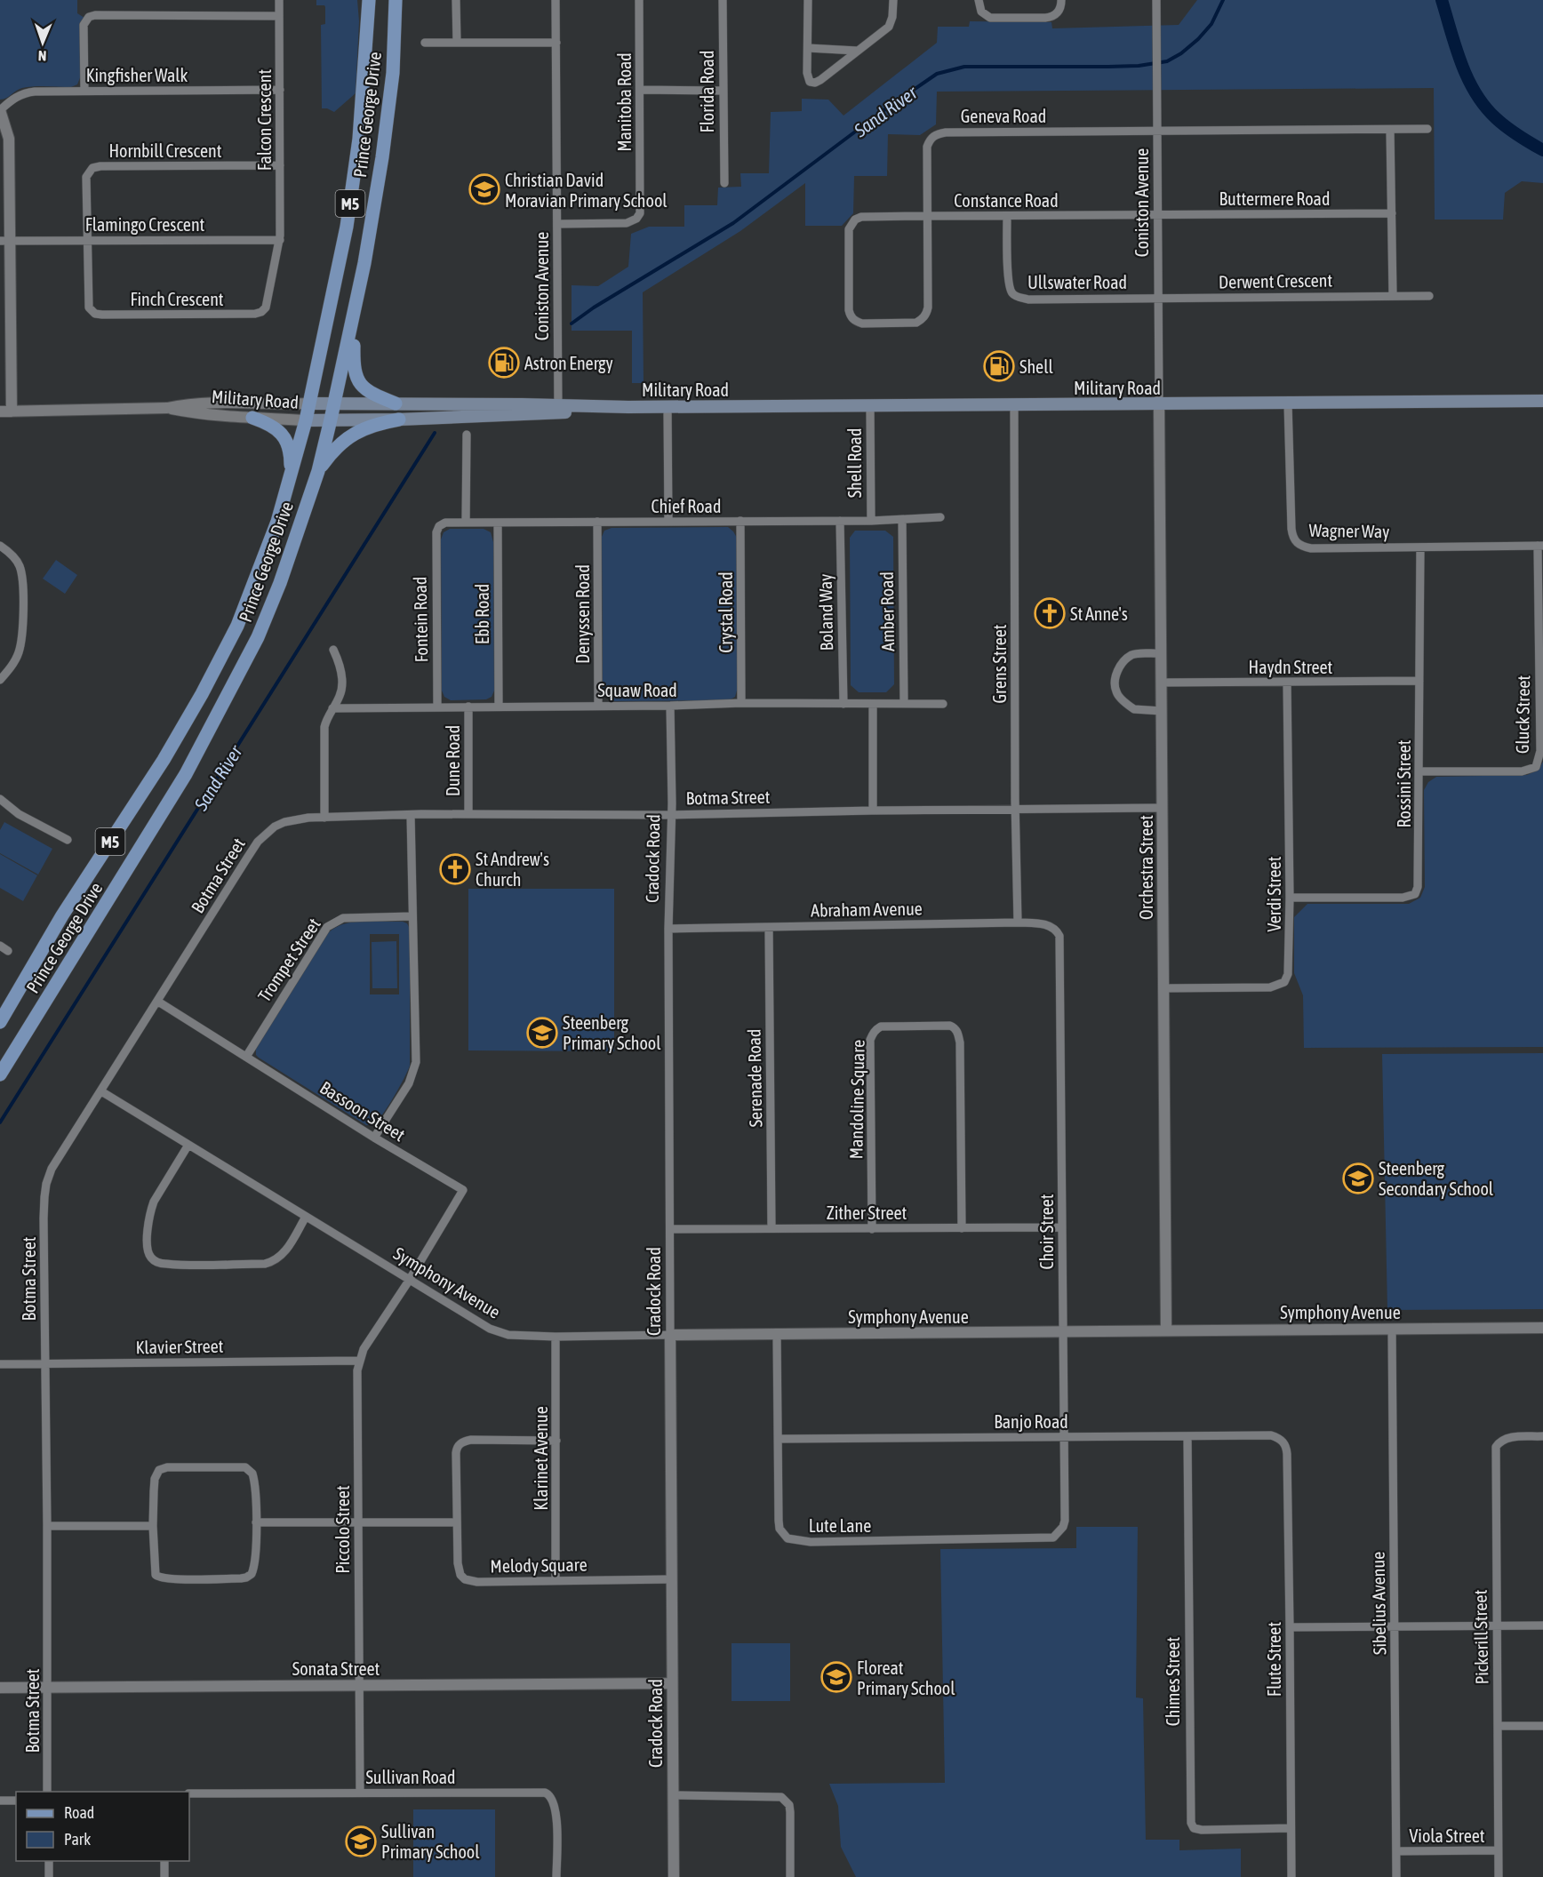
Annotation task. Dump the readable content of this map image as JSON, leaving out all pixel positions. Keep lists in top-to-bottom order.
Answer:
{
  "streets": {
    "main road": ["Prince George Drive", "M5", "Military Road"],
    "street": [
      "Kingfisher Walk",
      "Florida Road",
      "Manitoba Road",
      "Geneva Road",
      "Falcon Crescent",
      "Hornbill Crescent",
      "Buttermere Road",
      "Constance Road",
      "Coniston Avenue",
      "Flamingo Crescent",
      "Derwent Crescent",
      "Ullswater Road",
      "Finch Crescent",
      "Shell Road",
      "Chief Road",
      "Wagner Way",
      "Amber Road",
      "Crystal Road",
      "Boland Way",
      "Ebb Road",
      "Denyssen Road",
      "Fontein Road",
      "Grens Street",
      "Haydn Street",
      "Squaw Road",
      "Gluck Street",
      "Dune Road",
      "Rossini Street",
      "Botma Street",
      "Cradock Road",
      "Orchestra Street",
      "Verdi Street",
      "Abraham Avenue",
      "Trompet Street",
      "Serenade Road",
      "Mandoline Square",
      "Bassoon Street",
      "Zither Street",
      "Choir Street",
      "Symphony Avenue",
      "Klavier Street",
      "Banjo Road",
      "Klarinet Avenue",
      "Lute Lane",
      "Piccolo Street",
      "Melody Square",
      "Sibelius Avenue",
      "Pickerill Street",
      "Flute Street",
      "Sonata Street",
      "Chimes Street",
      "Sullivan Road",
      "Viola Street"
    ]
  },
  "crossings": [
    ["Kingfisher Walk", "Falcon Crescent"],
    ["Manitoba Road", "Coniston Avenue"],
    ["Prince George Drive", "Military Road"],
    ["Geneva Road", "Constance Road"],
    ["Geneva Road", "Coniston Avenue"],
    ["Falcon Crescent", "Hornbill Crescent"],
    ["Falcon Crescent", "Flamingo Crescent"],
    ["Falcon Crescent", "Finch Crescent"],
    ["Hornbill Crescent", "Flamingo Crescent"],
    ["Hornbill Crescent", "Finch Crescent"],
    ["Buttermere Road", "Constance Road"],
    ["Buttermere Road", "Coniston Avenue"],
    ["Constance Road", "Coniston Avenue"],
    ["Constance Road", "Ullswater Road"],
    ["Coniston Avenue", "Derwent Crescent"],
    ["Coniston Avenue", "Ullswater Road"],
    ["Coniston Avenue", "Military Road"],
    ["Coniston Avenue", "Orchestra Street"],
    ["Flamingo Crescent", "Finch Crescent"],
    ["Derwent Crescent", "Ullswater Road"],
    ["Military Road", "Shell Road"],
    ["Military Road", "Wagner Way"],
    ["Military Road", "Grens Street"],
    ["Military Road", "Orchestra Street"],
    ["Shell Road", "Chief Road"],
    ["Chief Road", "Amber Road"],
    ["Chief Road", "Crystal Road"],
    ["Chief Road", "Boland Way"],
    ["Chief Road", "Ebb Road"],
    ["Chief Road", "Denyssen Road"],
    ["Chief Road", "Fontein Road"],
    ["Wagner Way", "Gluck Street"],
    ["Wagner Way", "Rossini Street"],
    ["Amber Road", "Squaw Road"],
    ["Crystal Road", "Squaw Road"],
    ["Boland Way", "Squaw Road"],
    ["Ebb Road", "Squaw Road"],
    ["Denyssen Road", "Squaw Road"],
    ["Fontein Road", "Squaw Road"],
    ["Grens Street", "Botma Street"],
    ["Grens Street", "Abraham Avenue"],
    ["Haydn Street", "Rossini Street"],
    ["Haydn Street", "Orchestra Street"],
    ["Haydn Street", "Verdi Street"],
    ["Squaw Road", "Dune Road"],
    ["Squaw Road", "Cradock Road"],
    ["Gluck Street", "Rossini Street"],
    ["Dune Road", "Botma Street"],
    ["Rossini Street", "Verdi Street"],
    ["Botma Street", "Cradock Road"],
    ["Botma Street", "Orchestra Street"],
    ["Botma Street", "Bassoon Street"],
    ["Botma Street", "Symphony Avenue"],
    ["Botma Street", "Klavier Street"],
    ["Botma Street", "Sonata Street"],
    ["Cradock Road", "Abraham Avenue"],
    ["Cradock Road", "Zither Street"],
    ["Cradock Road", "Symphony Avenue"],
    ["Cradock Road", "Melody Square"],
    ["Cradock Road", "Sonata Street"],
    ["Orchestra Street", "Verdi Street"],
    ["Orchestra Street", "Symphony Avenue"],
    ["Abraham Avenue", "Serenade Road"],
    ["Abraham Avenue", "Choir Street"],
    ["Trompet Street", "Bassoon Street"],
    ["Serenade Road", "Zither Street"],
    ["Mandoline Square", "Zither Street"],
    ["Bassoon Street", "Symphony Avenue"],
    ["Bassoon Street", "Piccolo Street"],
    ["Zither Street", "Choir Street"],
    ["Choir Street", "Symphony Avenue"],
    ["Choir Street", "Banjo Road"],
    ["Choir Street", "Lute Lane"],
    ["Symphony Avenue", "Klarinet Avenue"],
    ["Symphony Avenue", "Lute Lane"],
    ["Symphony Avenue", "Piccolo Street"],
    ["Symphony Avenue", "Sibelius Avenue"],
    ["Klavier Street", "Piccolo Street"],
    ["Banjo Road", "Lute Lane"],
    ["Banjo Road", "Flute Street"],
    ["Banjo Road", "Chimes Street"],
    ["Klarinet Avenue", "Melody Square"],
    ["Piccolo Street", "Sonata Street"],
    ["Piccolo Street", "Sullivan Road"],
    ["Sibelius Avenue", "Viola Street"],
    ["Pickerill Street", "Viola Street"],
    ["Flute Street", "Chimes Street"]
  ],
  "water": ["Sand River"],
  "places": {
    "school or university": [
      "Christian David Moravian Primary School",
      "Steenberg Primary School",
      "Steenberg Secondary School",
      "Floreat Primary School",
      "Sullivan Primary School"
    ],
    "fuel station": ["Astron Energy", "Shell"],
    "church": ["St Anne's", "St Andrew's Church"]
  },
  "legend": ["Road", "Park"],
  "north": "bottom"
}
